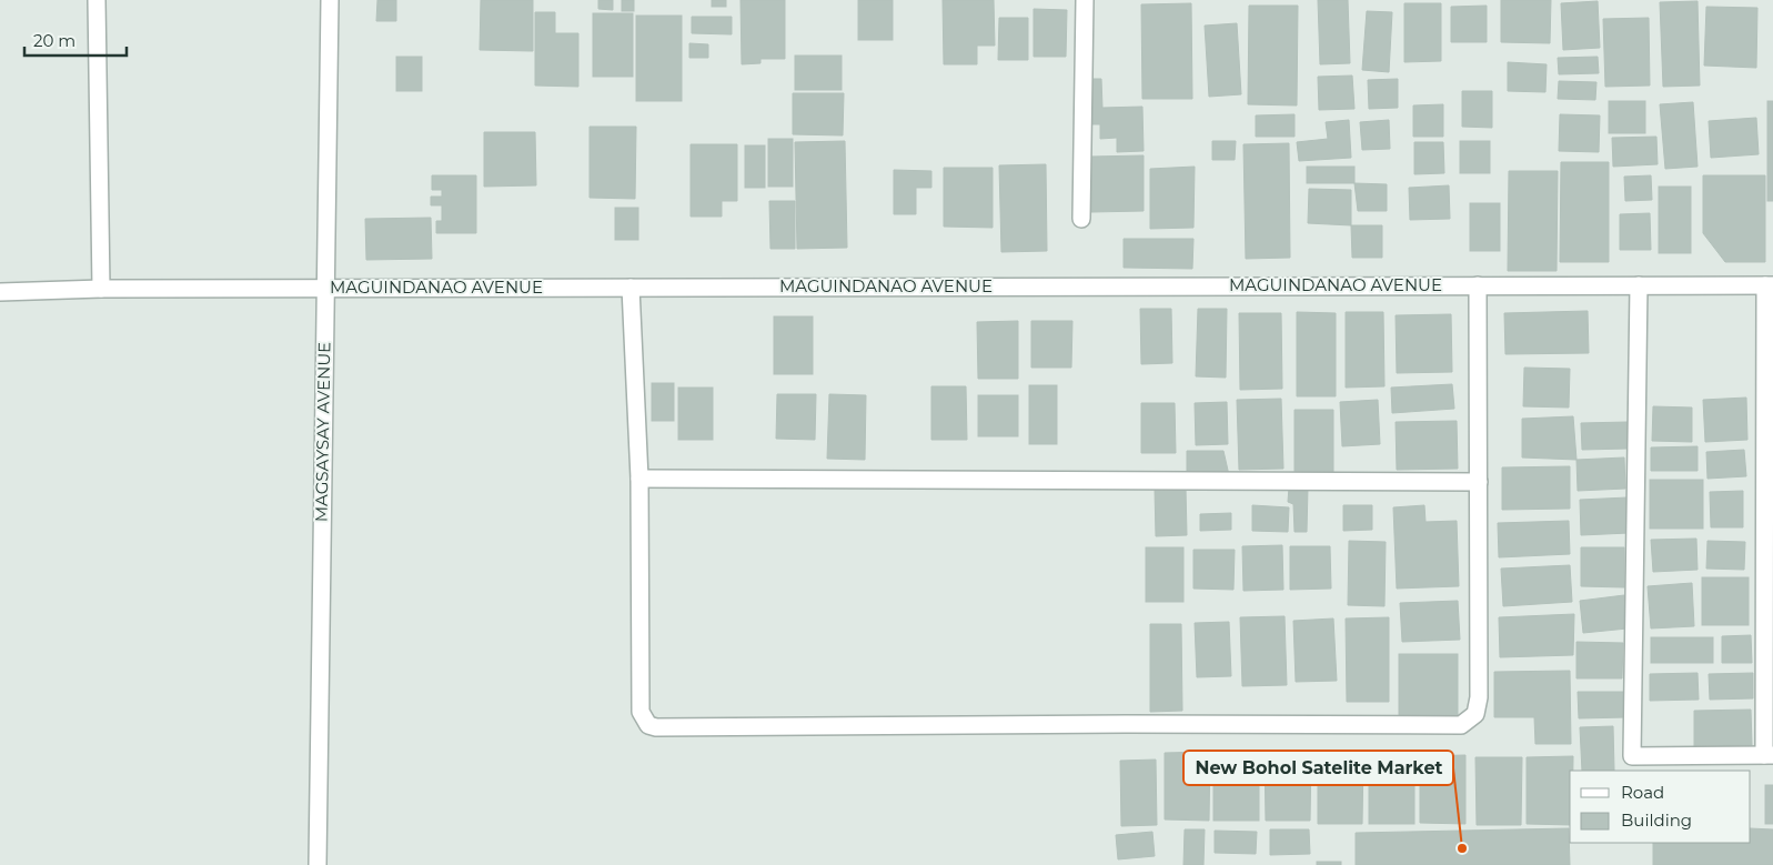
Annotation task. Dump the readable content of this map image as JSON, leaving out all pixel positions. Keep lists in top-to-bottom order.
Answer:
{
  "streets": {
    "street": ["MAGUINDANAO AVENUE", "MAGSAYSAY AVENUE"]
  },
  "crossings": [
    ["MAGUINDANAO AVENUE", "MAGSAYSAY AVENUE"]
  ],
  "places": ["New Bohol Satelite Market"],
  "legend": ["Road", "Building"],
  "scale_bar": "20 m"
}
